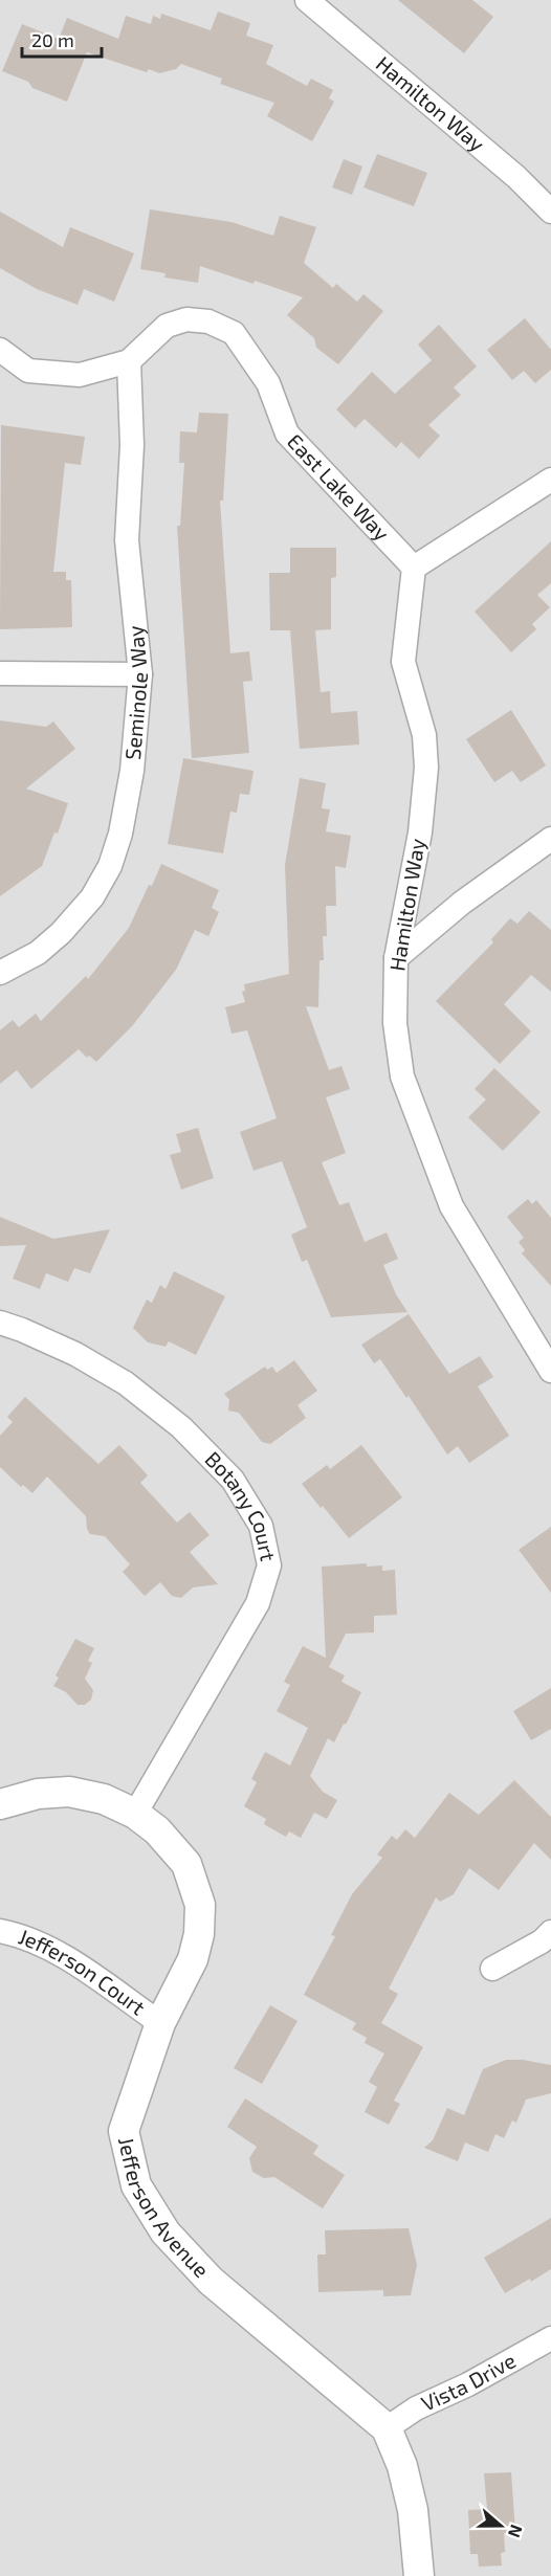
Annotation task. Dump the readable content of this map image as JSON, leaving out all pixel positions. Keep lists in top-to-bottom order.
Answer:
{
  "streets": {
    "street": [
      "Hamilton Way",
      "East Lake Way",
      "Seminole Way",
      "Botany Court",
      "Jefferson Court",
      "Jefferson Avenue",
      "Vista Drive"
    ]
  },
  "crossings": [
    ["Hamilton Way", "East Lake Way"],
    ["East Lake Way", "Seminole Way"],
    ["Botany Court", "Jefferson Avenue"],
    ["Jefferson Court", "Jefferson Avenue"],
    ["Jefferson Avenue", "Vista Drive"]
  ],
  "scale_bar": "20 m",
  "north": "right"
}
